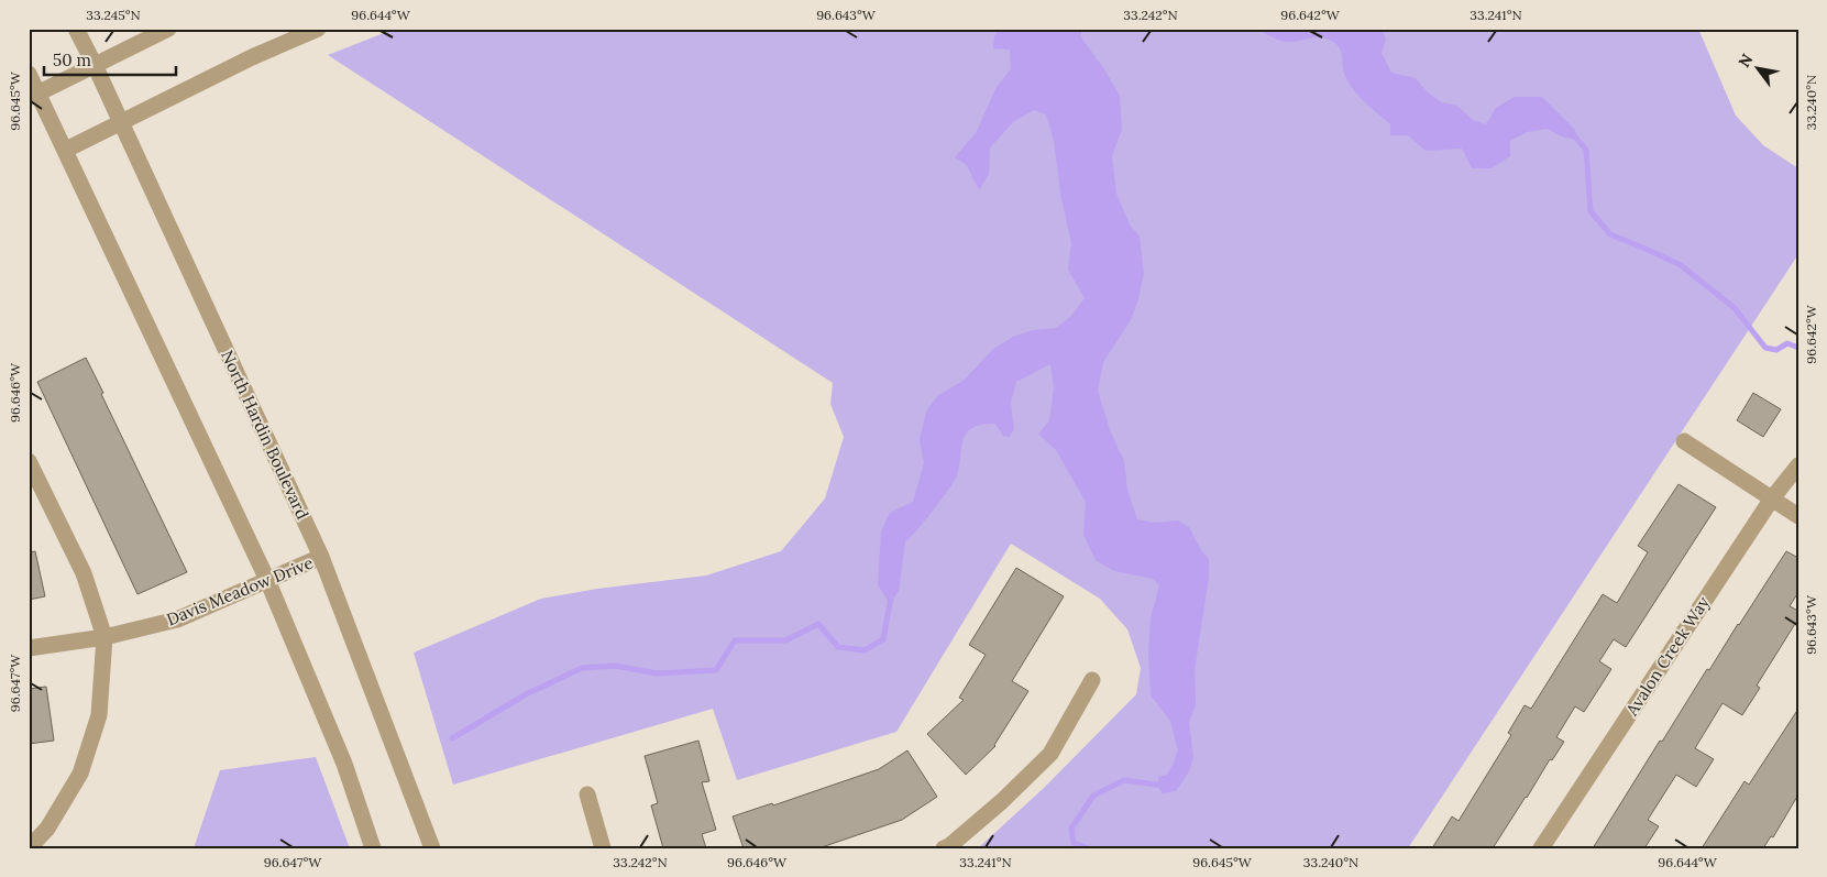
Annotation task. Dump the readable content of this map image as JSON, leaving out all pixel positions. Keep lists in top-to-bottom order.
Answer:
{
  "streets": {
    "street": ["North Hardin Boulevard", "Davis Meadow Drive", "Avalon Creek Way"]
  },
  "crossings": [
    ["North Hardin Boulevard", "Davis Meadow Drive"]
  ],
  "scale_bar": "50 m",
  "north": "top left",
  "coordinates": [
    "33.245°N",
    "96.644°W",
    "96.643°W",
    "33.242°N",
    "96.642°W",
    "33.241°N",
    "96.645°W",
    "33.240°N",
    "96.646°W",
    "96.647°W"
  ]
}
